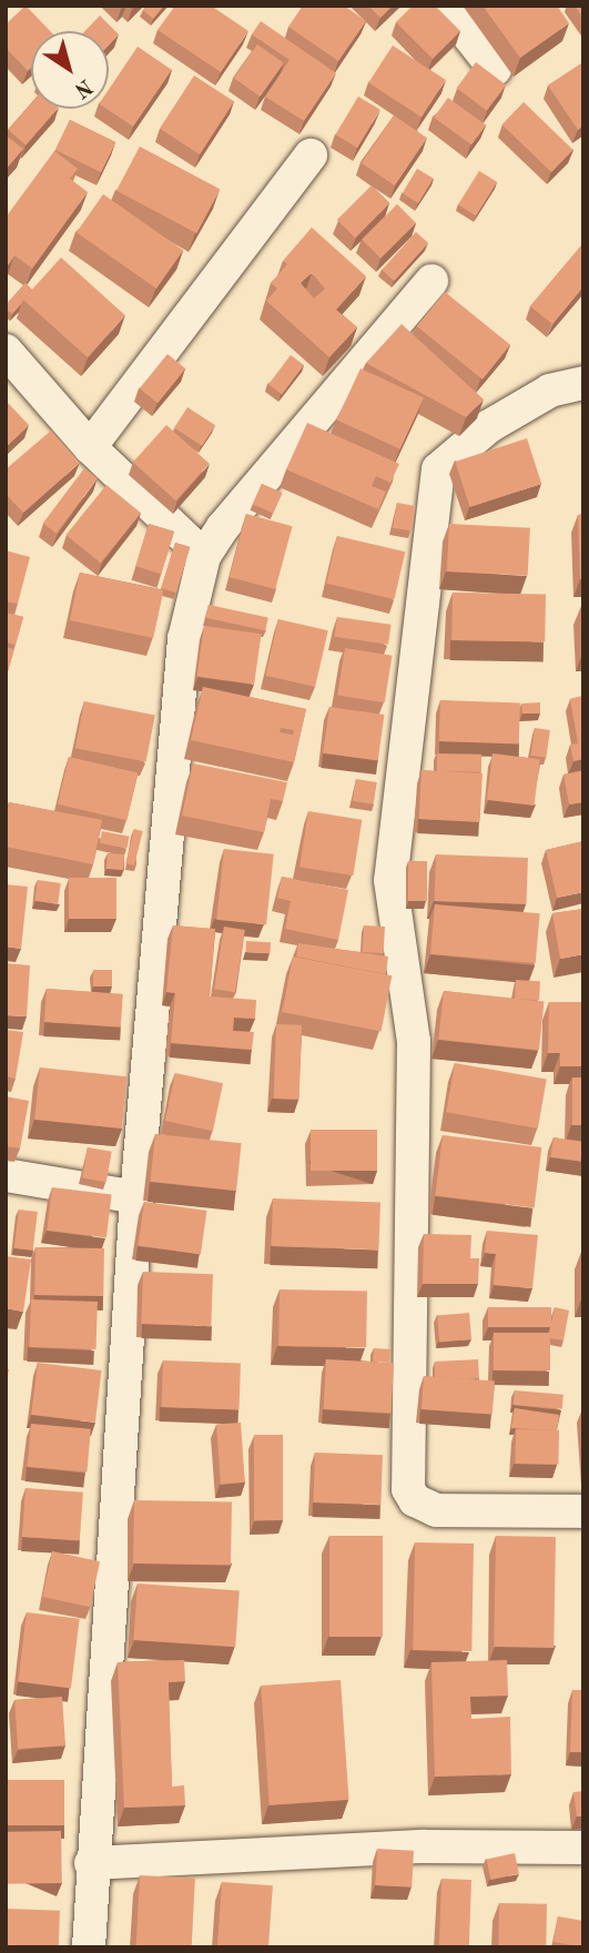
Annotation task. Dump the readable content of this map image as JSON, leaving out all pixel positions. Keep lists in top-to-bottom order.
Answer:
{
  "north": "bottom right"
}
